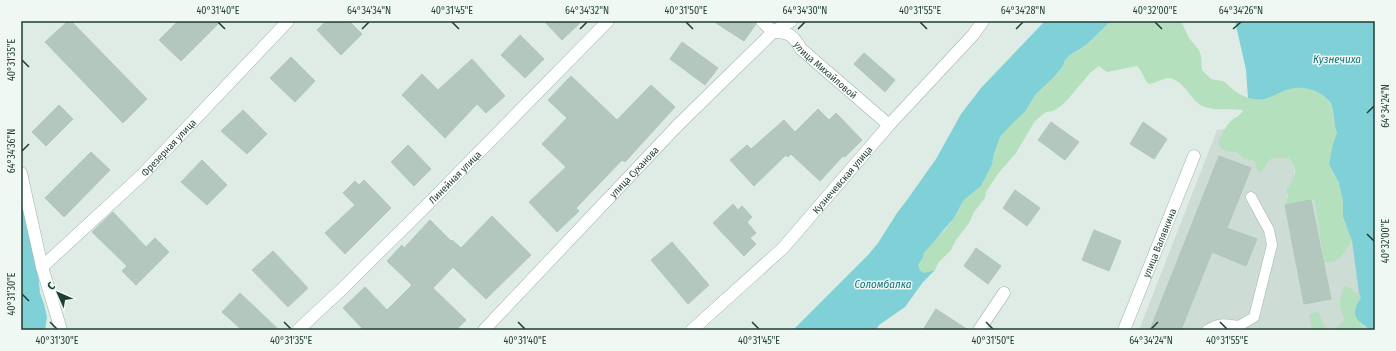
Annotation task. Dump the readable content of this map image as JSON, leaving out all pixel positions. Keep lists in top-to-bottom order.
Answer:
{
  "streets": {
    "street": [
      "улица Михайловой",
      "Фрезерная улица",
      "улица Суханова",
      "Линейная улица",
      "Кузнечевская улица",
      "улица Валявкина"
    ]
  },
  "crossings": [
    ["улица Михайловой", "улица Суханова"],
    ["улица Михайловой", "Кузнечевская улица"]
  ],
  "water": ["Кузнечиха", "Соломбалка"],
  "north": "top left",
  "coordinates": [
    "40°31'40\"E",
    "64°34'34\"N",
    "40°31'45\"E",
    "64°34'32\"N",
    "40°31'50\"E",
    "64°34'30\"N",
    "40°31'55\"E",
    "64°34'28\"N",
    "40°32'00\"E",
    "64°34'26\"N",
    "40°31'35\"E",
    "64°34'24\"N",
    "64°34'36\"N",
    "40°31'30\"E"
  ]
}
